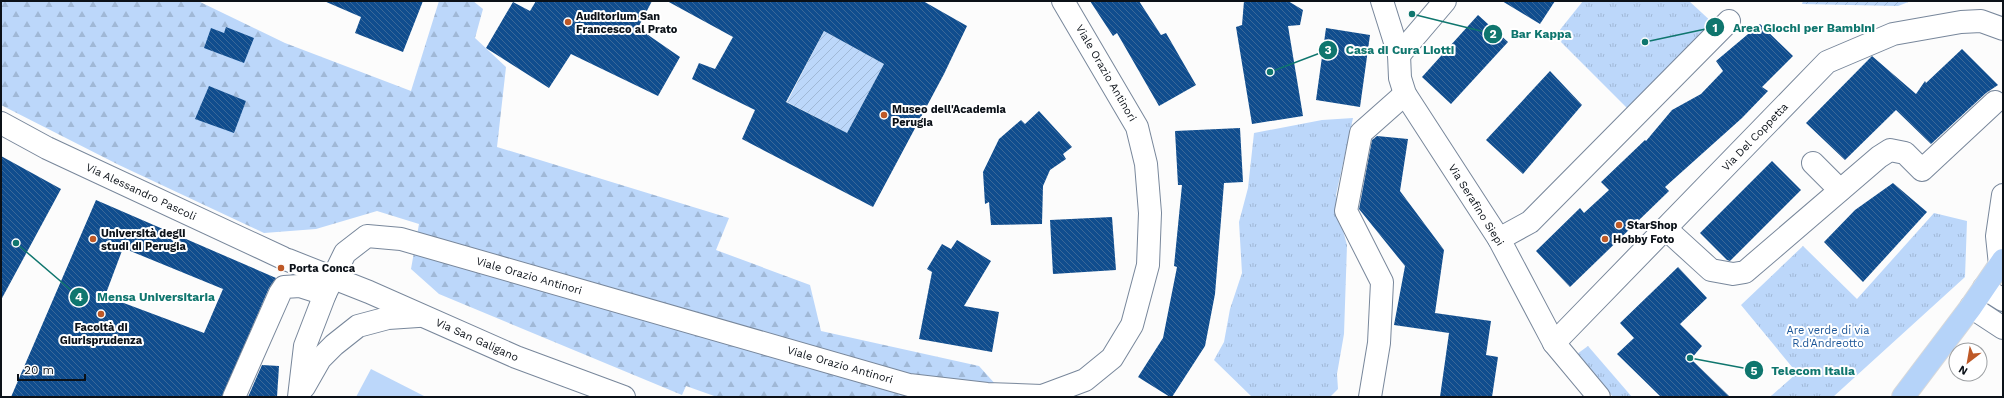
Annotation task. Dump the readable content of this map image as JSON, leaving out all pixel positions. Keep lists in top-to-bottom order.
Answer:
{
  "streets": {
    "street": [
      "Viale Orazio Antinori",
      "Via Del Coppetta",
      "Via Alessandro Pascoli",
      "Via Serafino Siepi",
      "Via San Galigano"
    ]
  },
  "crossings": [
    ["Viale Orazio Antinori", "Via Alessandro Pascoli"],
    ["Viale Orazio Antinori", "Via San Galigano"],
    ["Via Del Coppetta", "Via Serafino Siepi"],
    ["Via Alessandro Pascoli", "Via San Galigano"]
  ],
  "parks": ["Are verde di via R.d'Andreotto"],
  "places": [
    "Bar Kappa",
    "Auditorium San Francesco al Prato",
    "Area Giochi per Bambini",
    "Casa di Cura Liotti",
    "Museo dell'Academia Perugia",
    "StarShop",
    "Università degli studi di Perugia",
    "Hobby Foto",
    "Mensa Universitaria",
    "Porta Conca",
    "Facoltà di Giurisprudenza",
    "Telecom Italia"
  ],
  "scale_bar": "20 m",
  "north": "bottom left"
}
